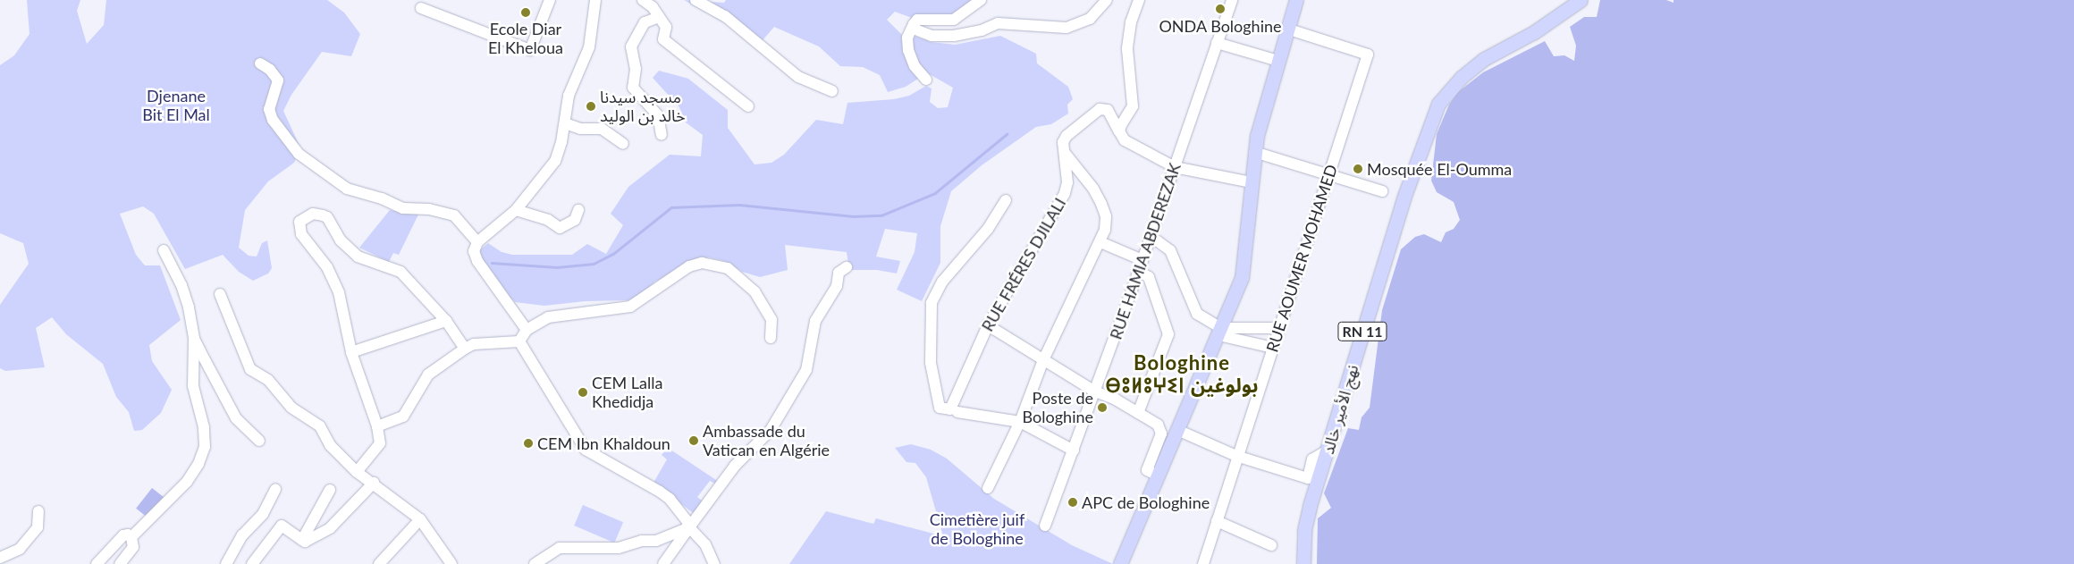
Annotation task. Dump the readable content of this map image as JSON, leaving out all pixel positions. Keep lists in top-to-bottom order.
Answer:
{
  "streets": {
    "main road": ["RN 11", "نهج الأمير خالد"],
    "street": ["RUE HAMIA ABDEREZAK", "RUE AOUMER MOHAMED", "RUE FRÉRES DJILALI"]
  },
  "districts": ["Bologhine ⴱⵓⵍⵓⵖⵉⵏ بولوغين"],
  "parks": ["Djenane Bit El Mal", "Cimetière juif de Bologhine"],
  "places": [
    "ONDA Bologhine",
    "Ecole Diar El Kheloua",
    "مسجد سيدنا خالد بن الوليد",
    "Mosquée El-Oumma",
    "CEM Lalla Khedidja",
    "Poste de Bologhine",
    "Ambassade du Vatican en Algérie",
    "CEM Ibn Khaldoun",
    "APC de Bologhine"
  ]
}
